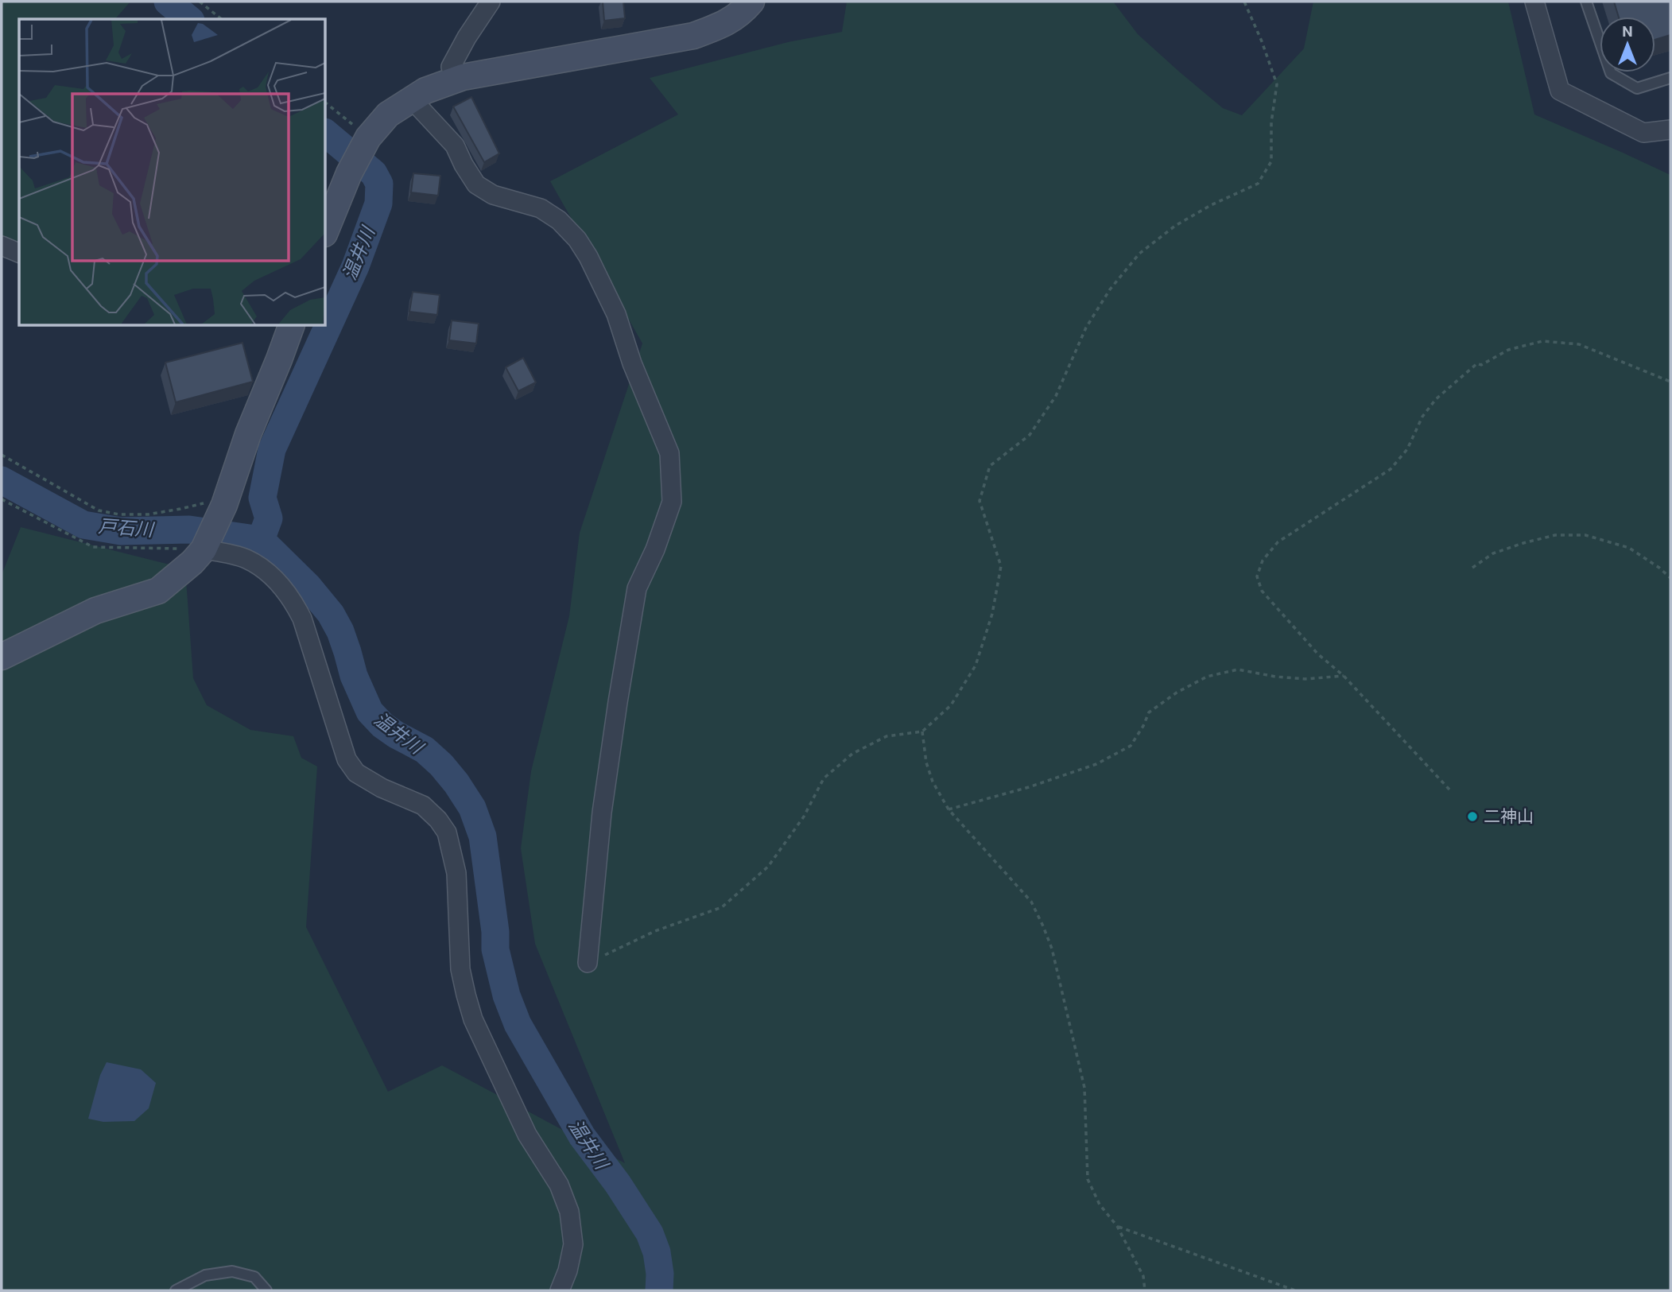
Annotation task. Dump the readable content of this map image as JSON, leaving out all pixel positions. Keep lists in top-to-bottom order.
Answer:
{
  "water": ["温井川", "戸石川"],
  "places": ["二神山"],
  "north": "top"
}
